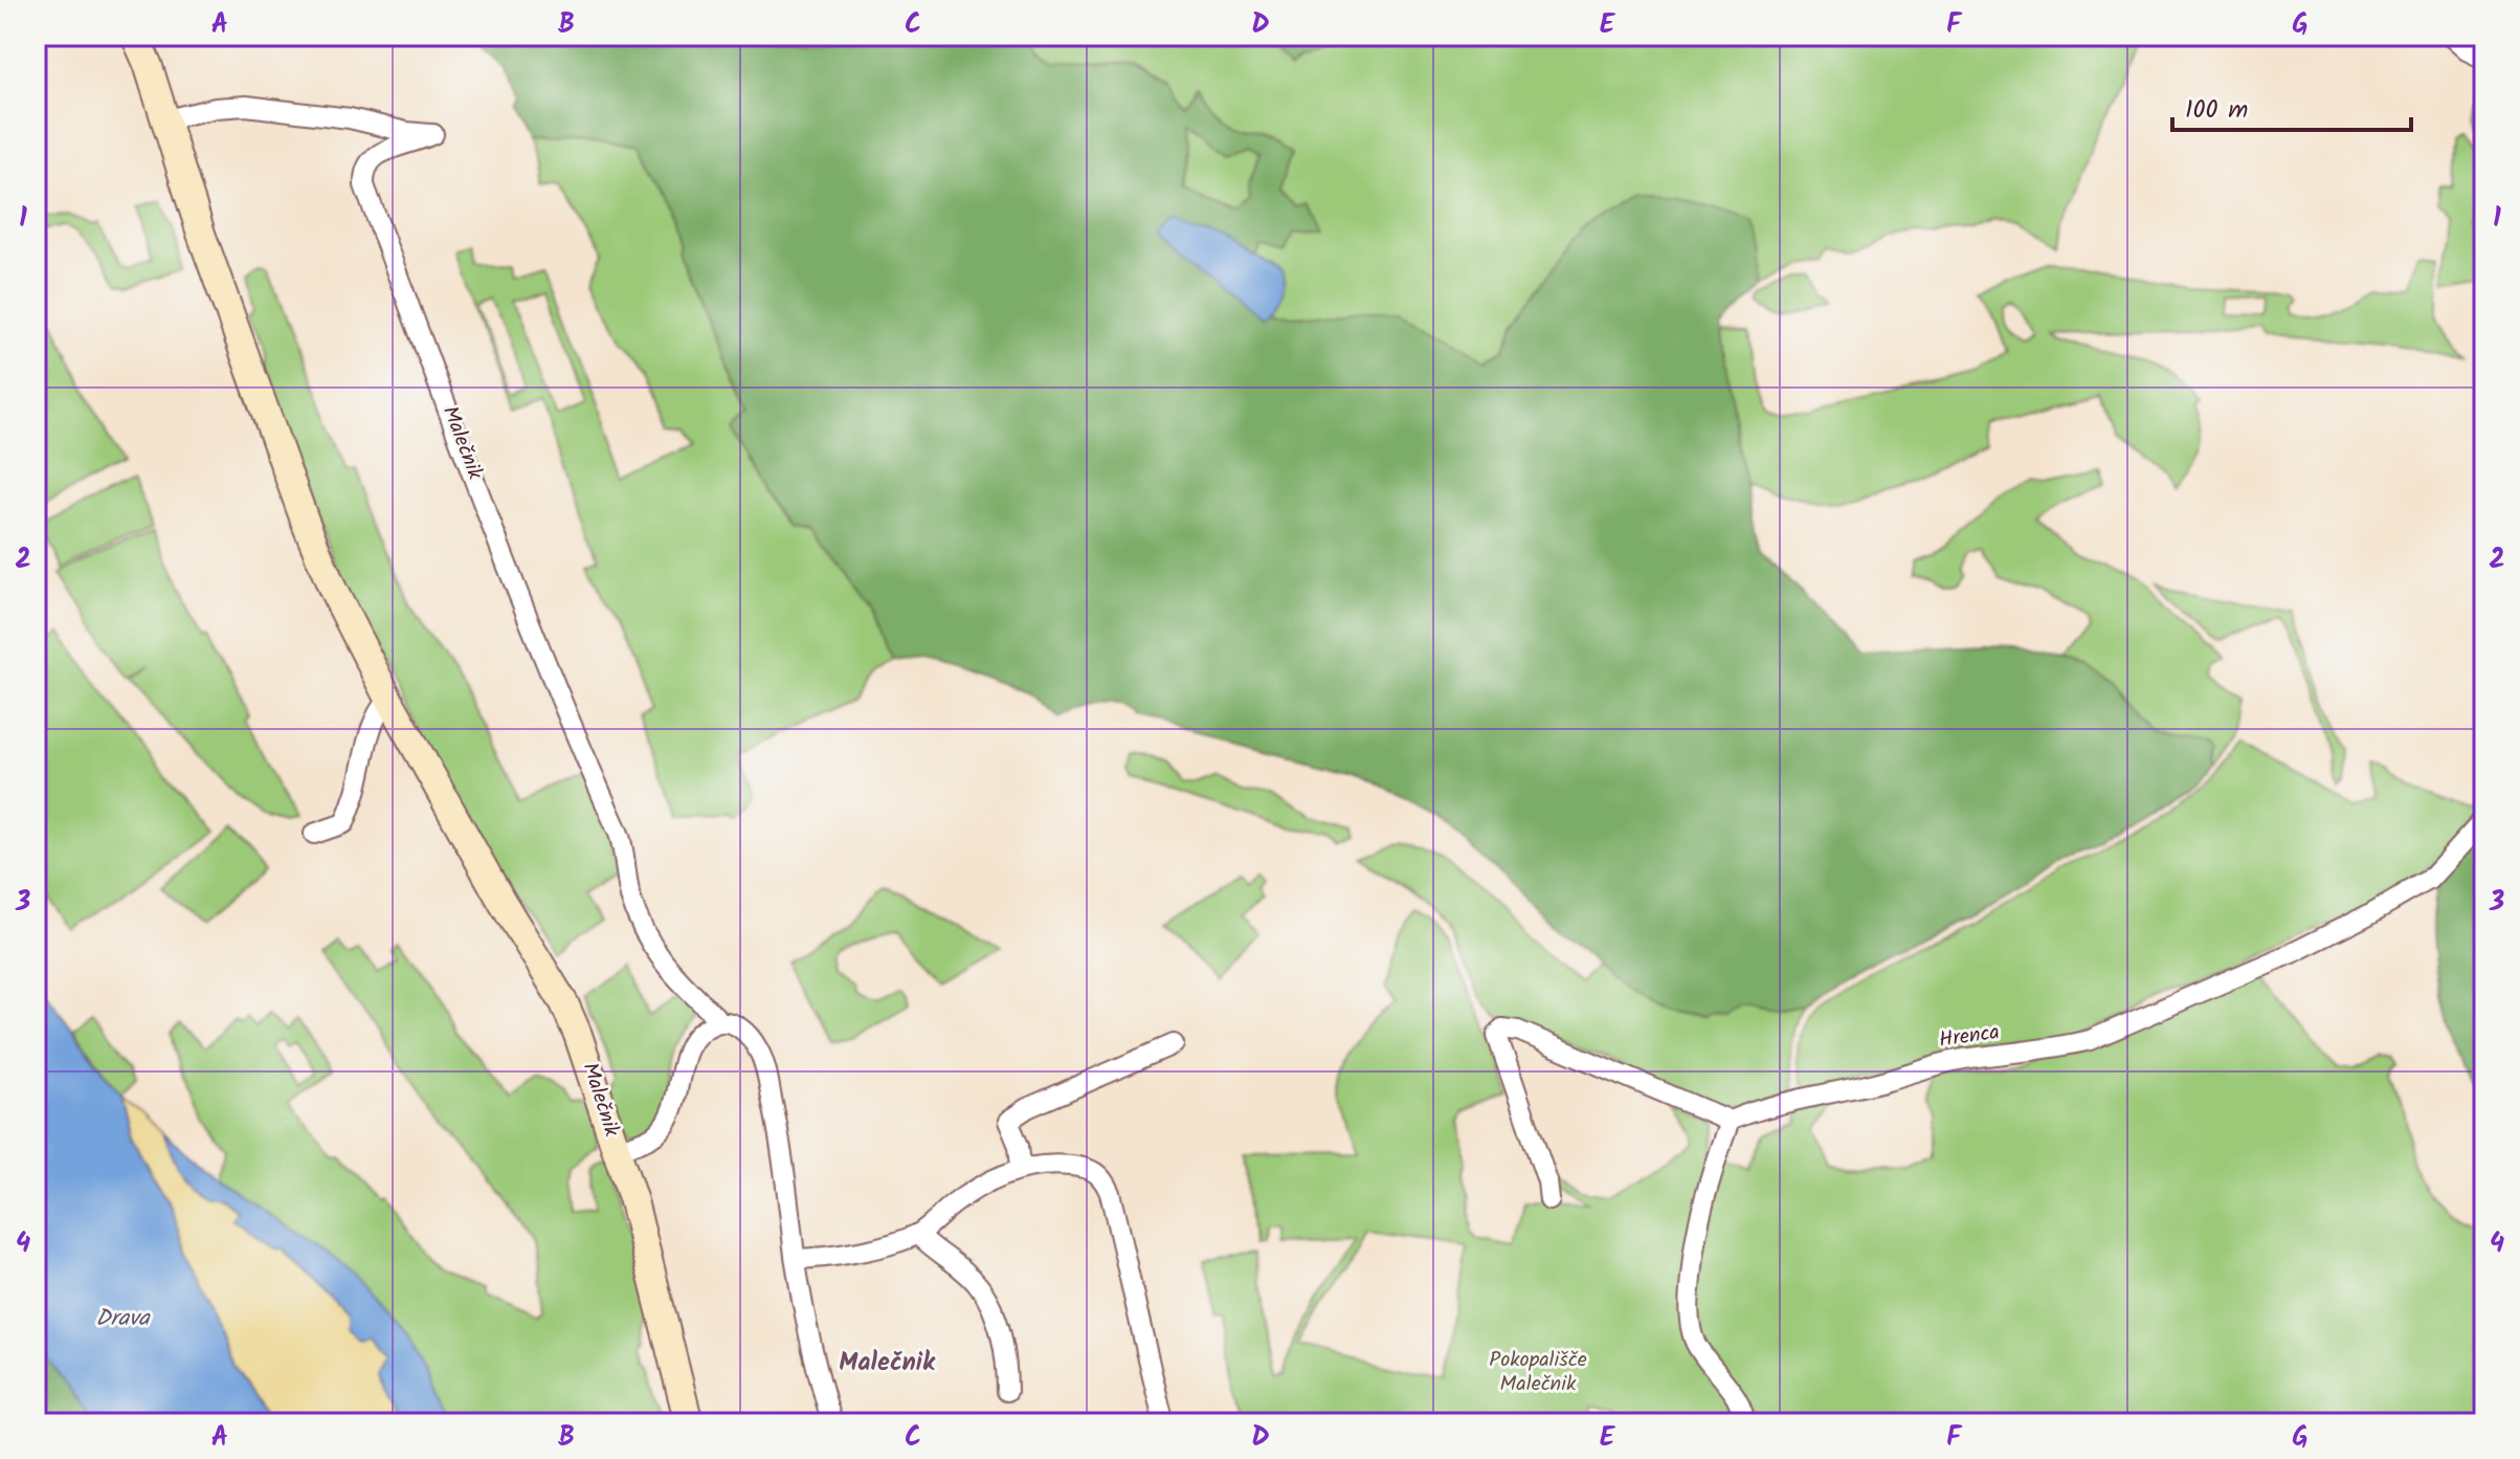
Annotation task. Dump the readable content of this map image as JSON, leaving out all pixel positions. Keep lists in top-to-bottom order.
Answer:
{
  "streets": {
    "street": ["Malečnik", "Hrenca"]
  },
  "districts": ["Malečnik"],
  "water": ["Drava"],
  "parks": ["Pokopališče Malečnik"],
  "scale_bar": "100 m",
  "grid": {
    "columns": [
      "A",
      "B",
      "C",
      "D",
      "E",
      "F",
      "G"
    ],
    "rows": [
      "1",
      "2",
      "3",
      "4"
    ]
  }
}
